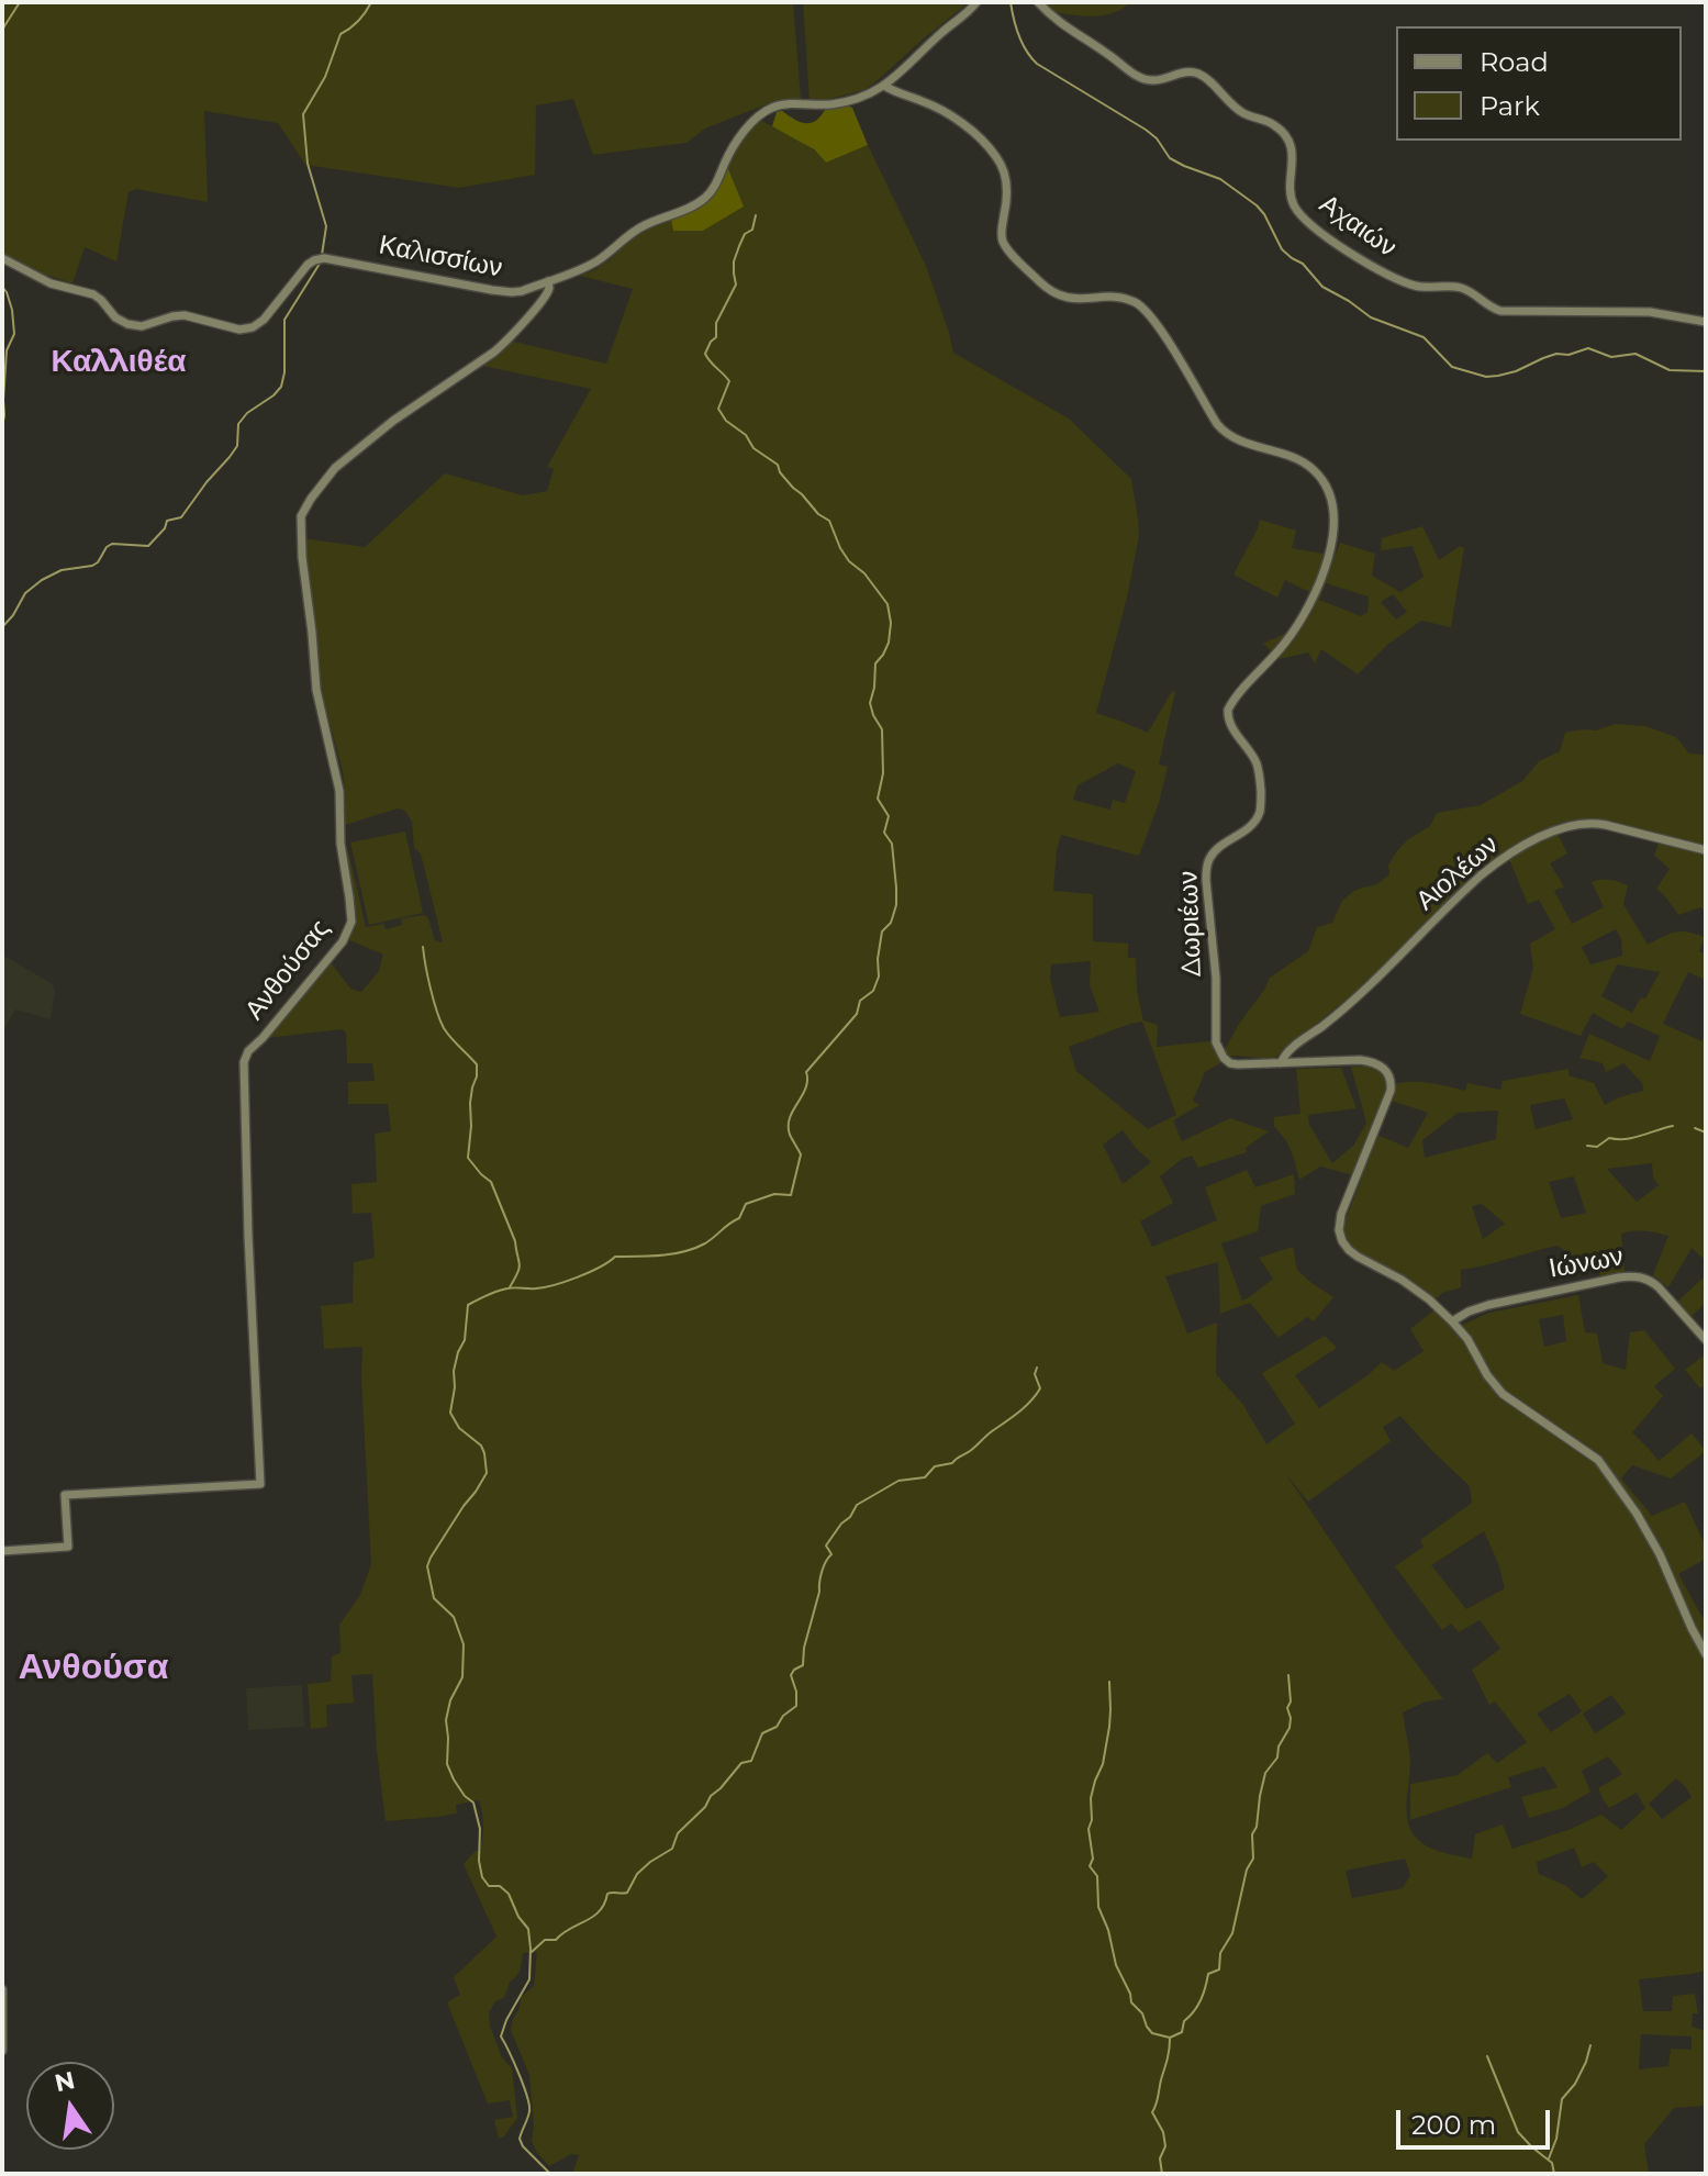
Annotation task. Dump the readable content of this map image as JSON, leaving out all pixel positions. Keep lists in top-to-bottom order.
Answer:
{
  "streets": {
    "street": [
      "Αχαιών",
      "Καλισσίων",
      "Αιολέων",
      "Δωριέων",
      "Ανθούσας",
      "Ιώνων"
    ]
  },
  "crossings": [
    ["Καλισσίων", "Δωριέων"],
    ["Καλισσίων", "Ανθούσας"],
    ["Αιολέων", "Δωριέων"],
    ["Δωριέων", "Ιώνων"]
  ],
  "districts": ["Καλλιθέα", "Ανθούσα"],
  "legend": ["Road", "Park"],
  "scale_bar": "200 m",
  "north": "top"
}
